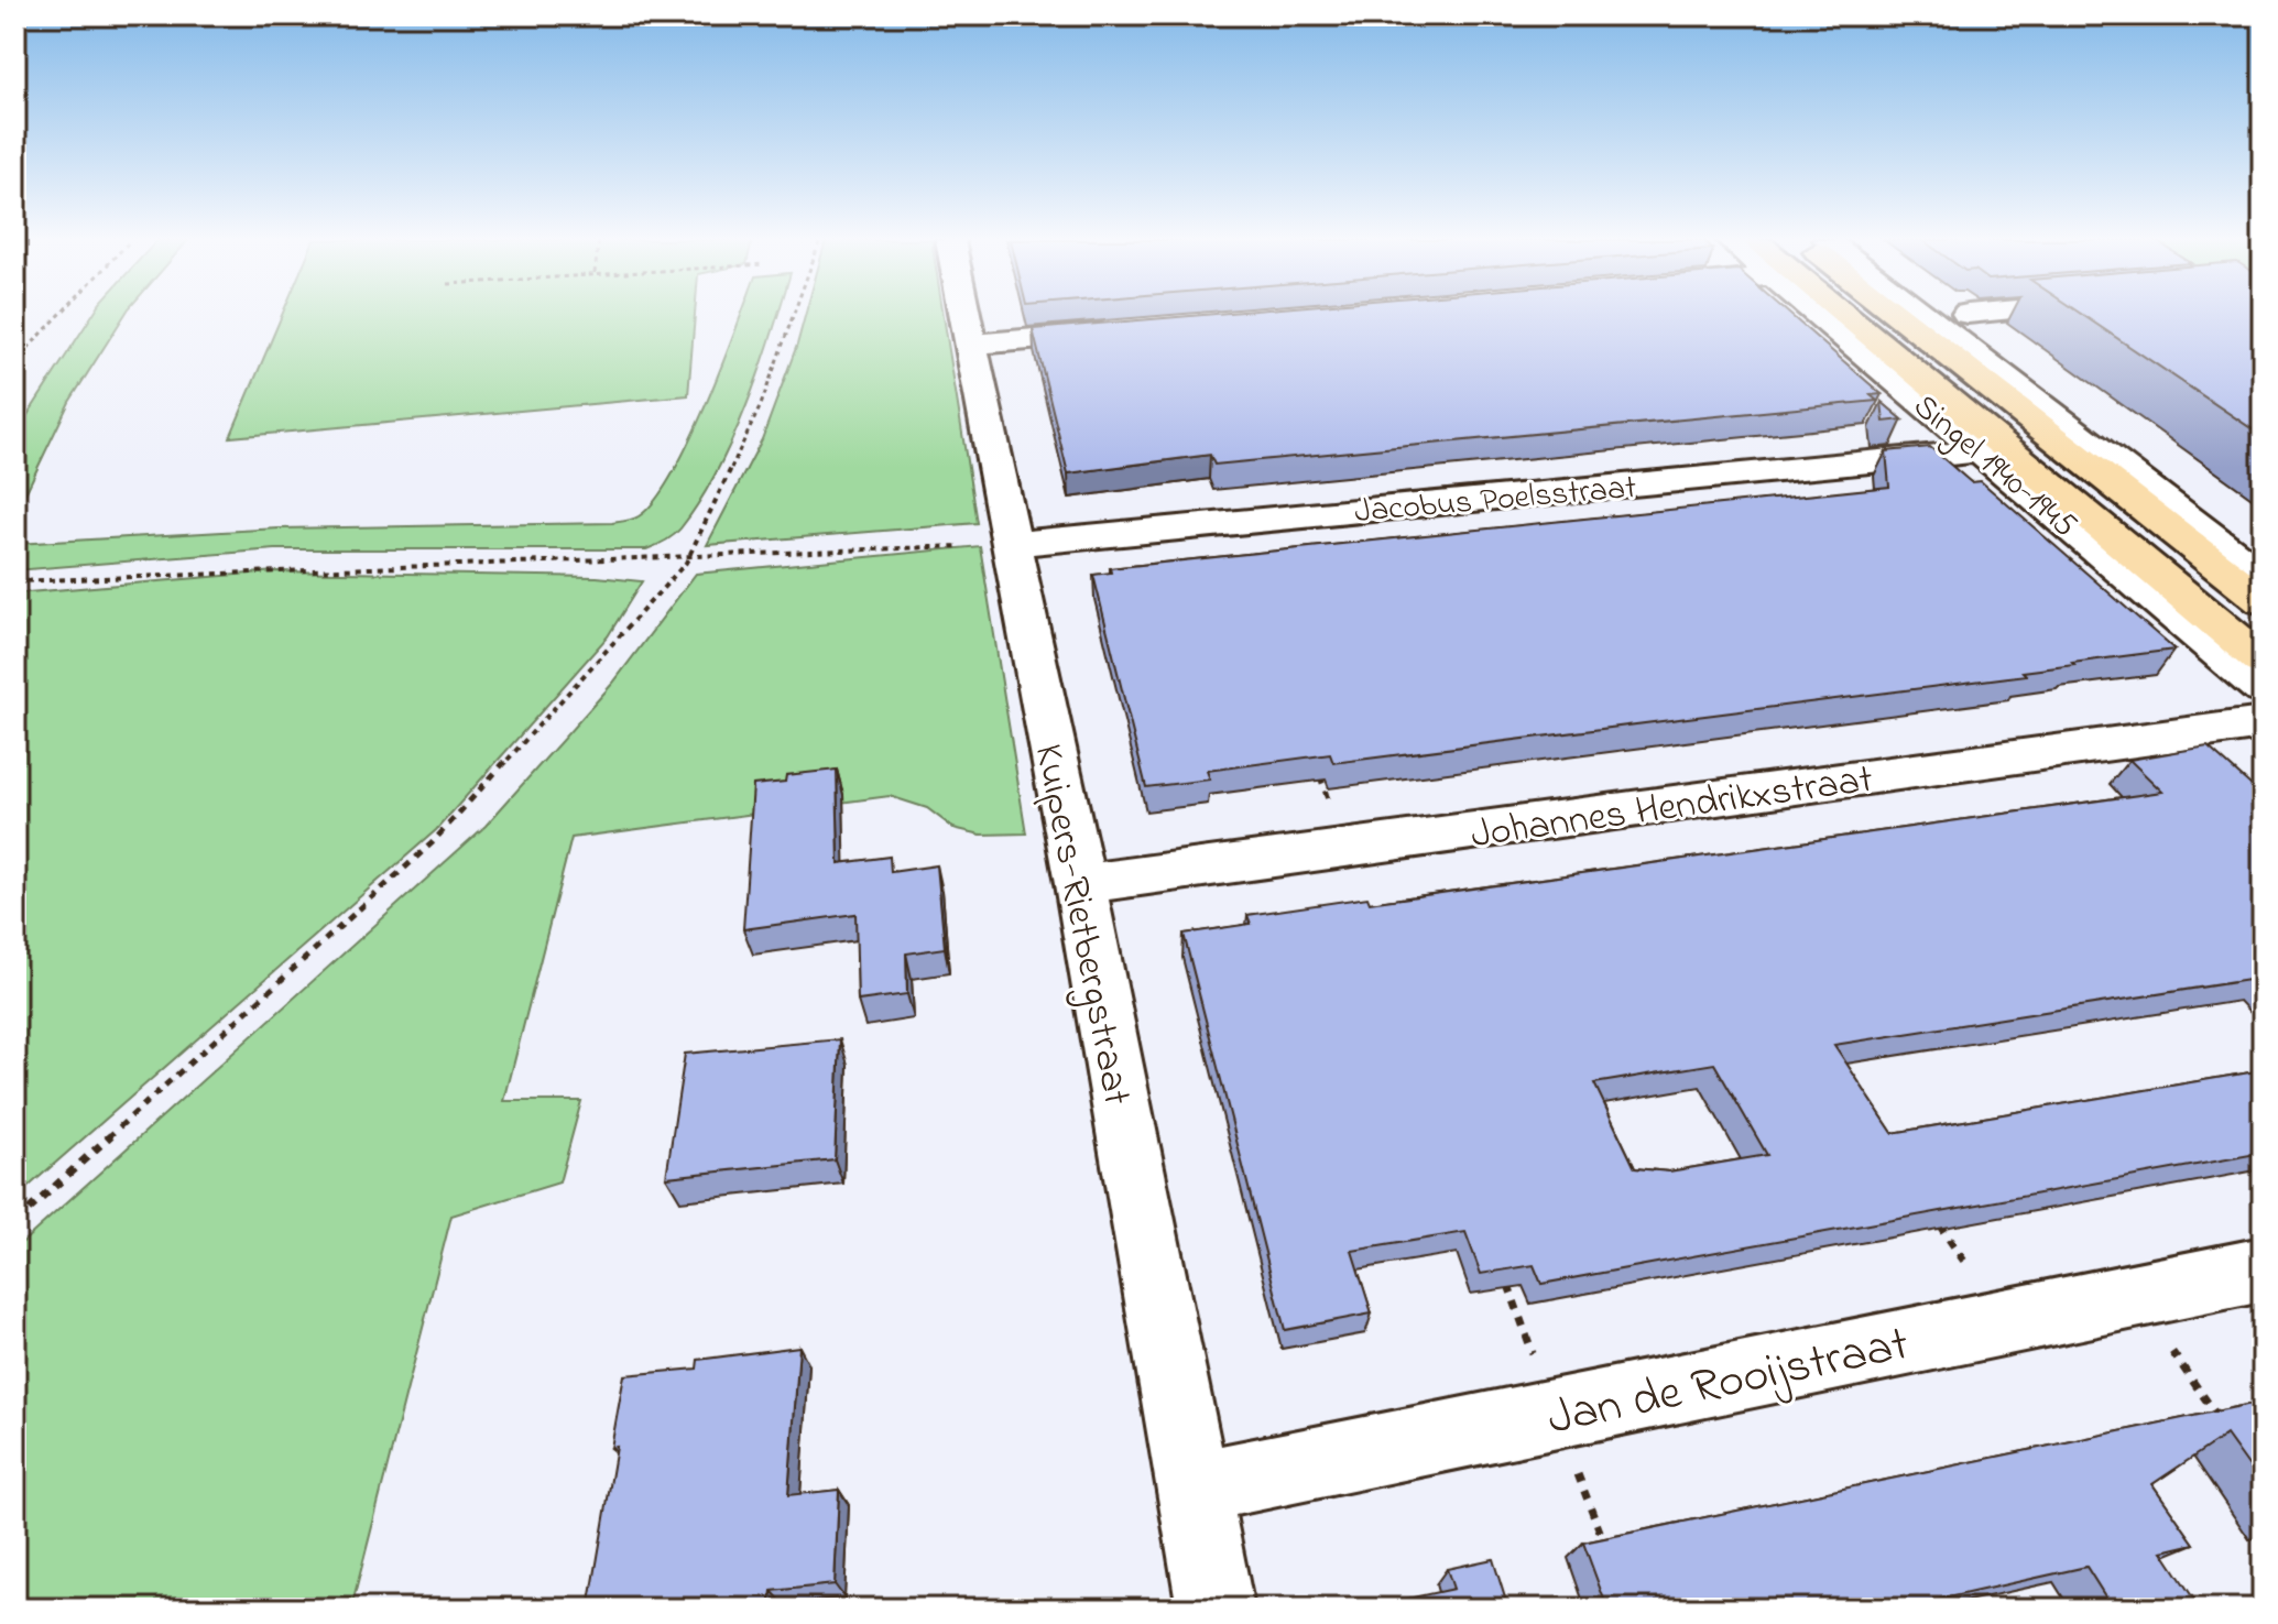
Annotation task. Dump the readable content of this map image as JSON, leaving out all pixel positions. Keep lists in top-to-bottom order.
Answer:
{
  "streets": {
    "main road": ["Singel 1940-1945"],
    "street": [
      "Jacobus Poelsstraat",
      "Johannes Hendrikxstraat",
      "Kuipers-Rietbergstraat",
      "Jan de Rooijstraat"
    ]
  },
  "crossings": [
    ["Singel 1940-1945", "Jacobus Poelsstraat"],
    ["Jacobus Poelsstraat", "Kuipers-Rietbergstraat"],
    ["Johannes Hendrikxstraat", "Kuipers-Rietbergstraat"],
    ["Kuipers-Rietbergstraat", "Jan de Rooijstraat"]
  ]
}
